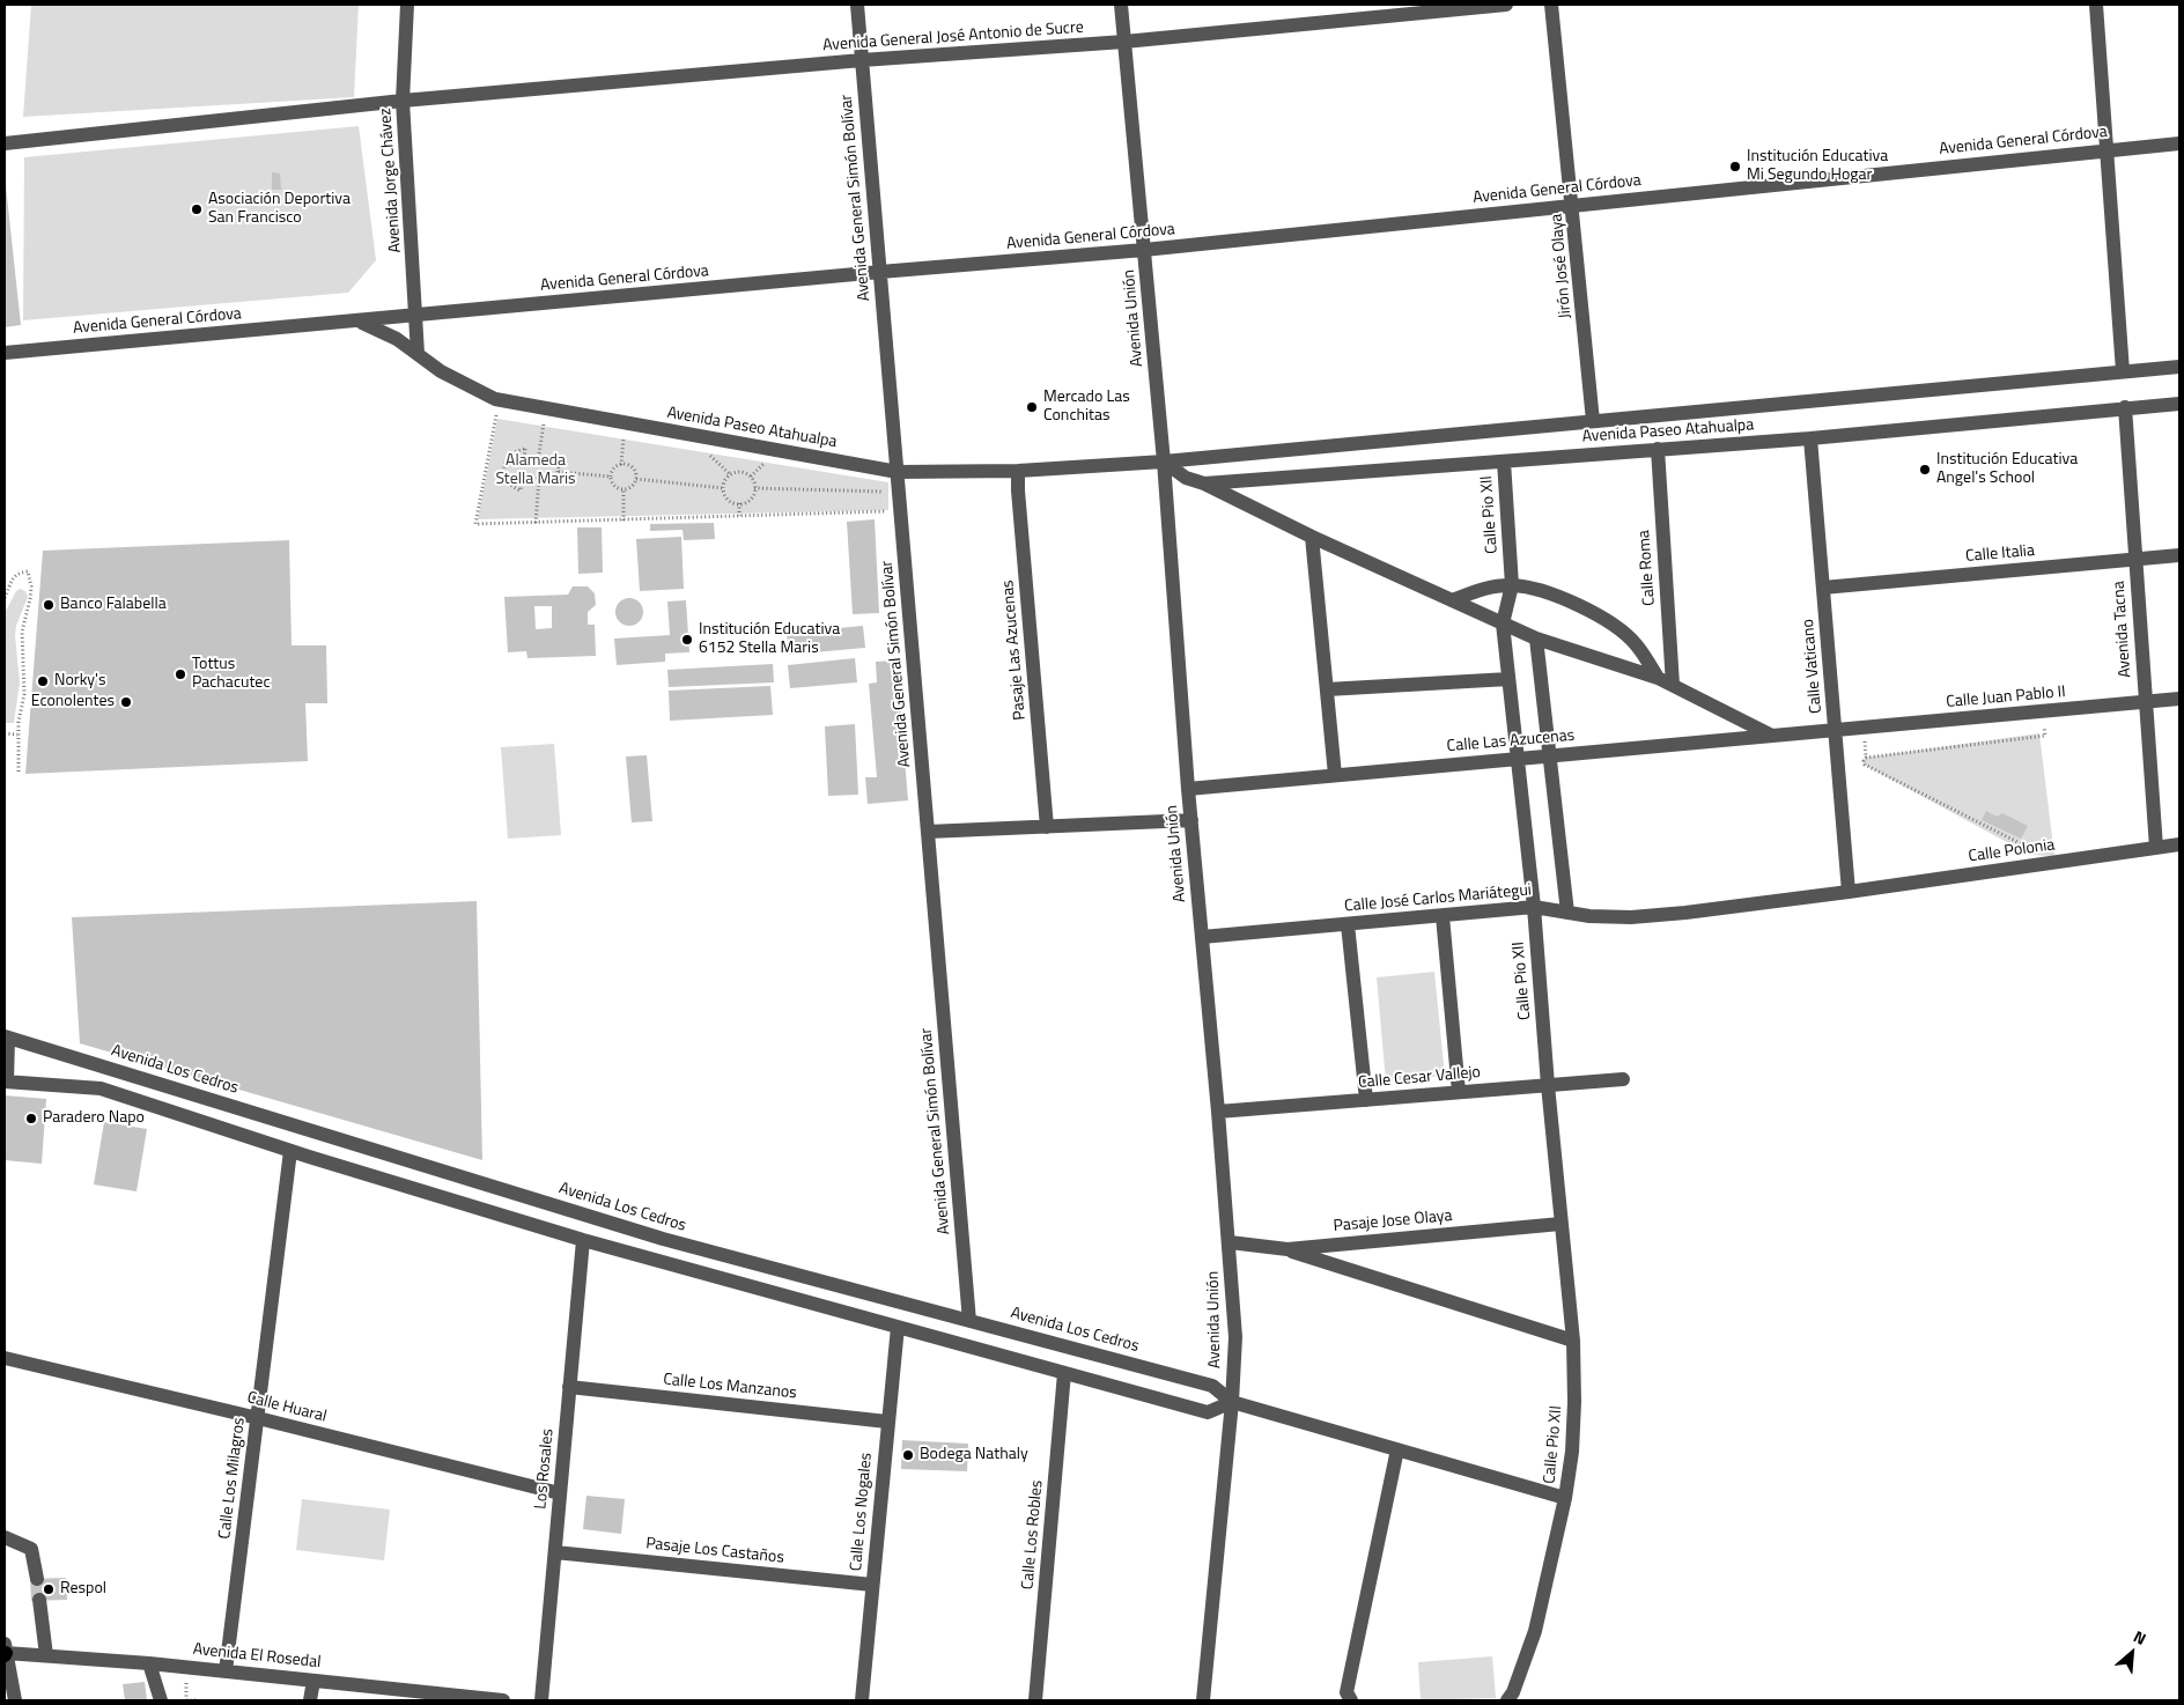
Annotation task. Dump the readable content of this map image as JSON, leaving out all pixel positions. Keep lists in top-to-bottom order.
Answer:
{
  "streets": {
    "street": [
      "Avenida General José Antonio de Sucre",
      "Avenida General Córdova",
      "Avenida Jorge Chávez",
      "Avenida General Simón Bolívar",
      "Jirón José Olaya",
      "Avenida Unión",
      "Avenida Paseo Atahualpa",
      "Calle Pio XII",
      "Calle Italia",
      "Calle Roma",
      "Avenida Tacna",
      "Pasaje Las Azucenas",
      "Calle Vaticano",
      "Calle Juan Pablo II",
      "Calle Las Azucenas",
      "Calle Polonia",
      "Calle José Carlos Mariátegui",
      "Avenida Los Cedros",
      "Calle Cesar Vallejo",
      "Pasaje Jose Olaya",
      "Calle Los Manzanos",
      "Calle Huaral",
      "Los Rosales",
      "Calle Los Milagros",
      "Calle Los Nogales",
      "Calle Los Robles",
      "Pasaje Los Castaños",
      "Avenida El Rosedal"
    ]
  },
  "crossings": [
    ["Avenida General José Antonio de Sucre", "Avenida Jorge Chávez"],
    ["Avenida General José Antonio de Sucre", "Avenida General Simón Bolívar"],
    ["Avenida General José Antonio de Sucre", "Avenida Unión"],
    ["Avenida General Córdova", "Avenida Jorge Chávez"],
    ["Avenida General Córdova", "Avenida General Simón Bolívar"],
    ["Avenida General Córdova", "Jirón José Olaya"],
    ["Avenida General Córdova", "Avenida Unión"],
    ["Avenida General Córdova", "Avenida Paseo Atahualpa"],
    ["Avenida Jorge Chávez", "Avenida Paseo Atahualpa"],
    ["Avenida General Simón Bolívar", "Avenida Paseo Atahualpa"],
    ["Avenida General Simón Bolívar", "Avenida Los Cedros"],
    ["Jirón José Olaya", "Avenida Paseo Atahualpa"],
    ["Avenida Unión", "Avenida Paseo Atahualpa"],
    ["Avenida Unión", "Calle Las Azucenas"],
    ["Avenida Unión", "Calle José Carlos Mariátegui"],
    ["Avenida Unión", "Avenida Los Cedros"],
    ["Avenida Unión", "Calle Cesar Vallejo"],
    ["Avenida Unión", "Pasaje Jose Olaya"],
    ["Avenida Paseo Atahualpa", "Calle Pio XII"],
    ["Avenida Paseo Atahualpa", "Calle Roma"],
    ["Avenida Paseo Atahualpa", "Avenida Tacna"],
    ["Avenida Paseo Atahualpa", "Pasaje Las Azucenas"],
    ["Avenida Paseo Atahualpa", "Calle Vaticano"],
    ["Calle Pio XII", "Calle Las Azucenas"],
    ["Calle Pio XII", "Calle José Carlos Mariátegui"],
    ["Calle Pio XII", "Avenida Los Cedros"],
    ["Calle Pio XII", "Calle Cesar Vallejo"],
    ["Calle Pio XII", "Pasaje Jose Olaya"],
    ["Calle Italia", "Avenida Tacna"],
    ["Calle Italia", "Calle Vaticano"],
    ["Avenida Tacna", "Calle Juan Pablo II"],
    ["Avenida Tacna", "Calle Polonia"],
    ["Calle Vaticano", "Calle Juan Pablo II"],
    ["Calle Vaticano", "Calle Las Azucenas"],
    ["Calle Vaticano", "Calle Polonia"],
    ["Calle Vaticano", "Calle José Carlos Mariátegui"],
    ["Calle Juan Pablo II", "Calle Las Azucenas"],
    ["Calle Polonia", "Calle José Carlos Mariátegui"],
    ["Calle Los Manzanos", "Los Rosales"],
    ["Calle Los Manzanos", "Calle Los Nogales"],
    ["Calle Huaral", "Los Rosales"],
    ["Calle Huaral", "Calle Los Milagros"],
    ["Los Rosales", "Pasaje Los Castaños"],
    ["Calle Los Milagros", "Avenida El Rosedal"],
    ["Calle Los Nogales", "Pasaje Los Castaños"]
  ],
  "parks": ["Alameda Stella Maris"],
  "places": [
    "Institución Educativa Mi Segundo Hogar",
    "Asociación Deportiva San Francisco",
    "Mercado Las Conchitas",
    "Institución Educativa Angel's School",
    "Banco Falabella",
    "Institución Educativa 6152 Stella Maris",
    "Tottus Pachacutec",
    "Norky's",
    "Econolentes",
    "Paradero Napo",
    "Bodega Nathaly",
    "Respol"
  ],
  "north": "top right"
}
